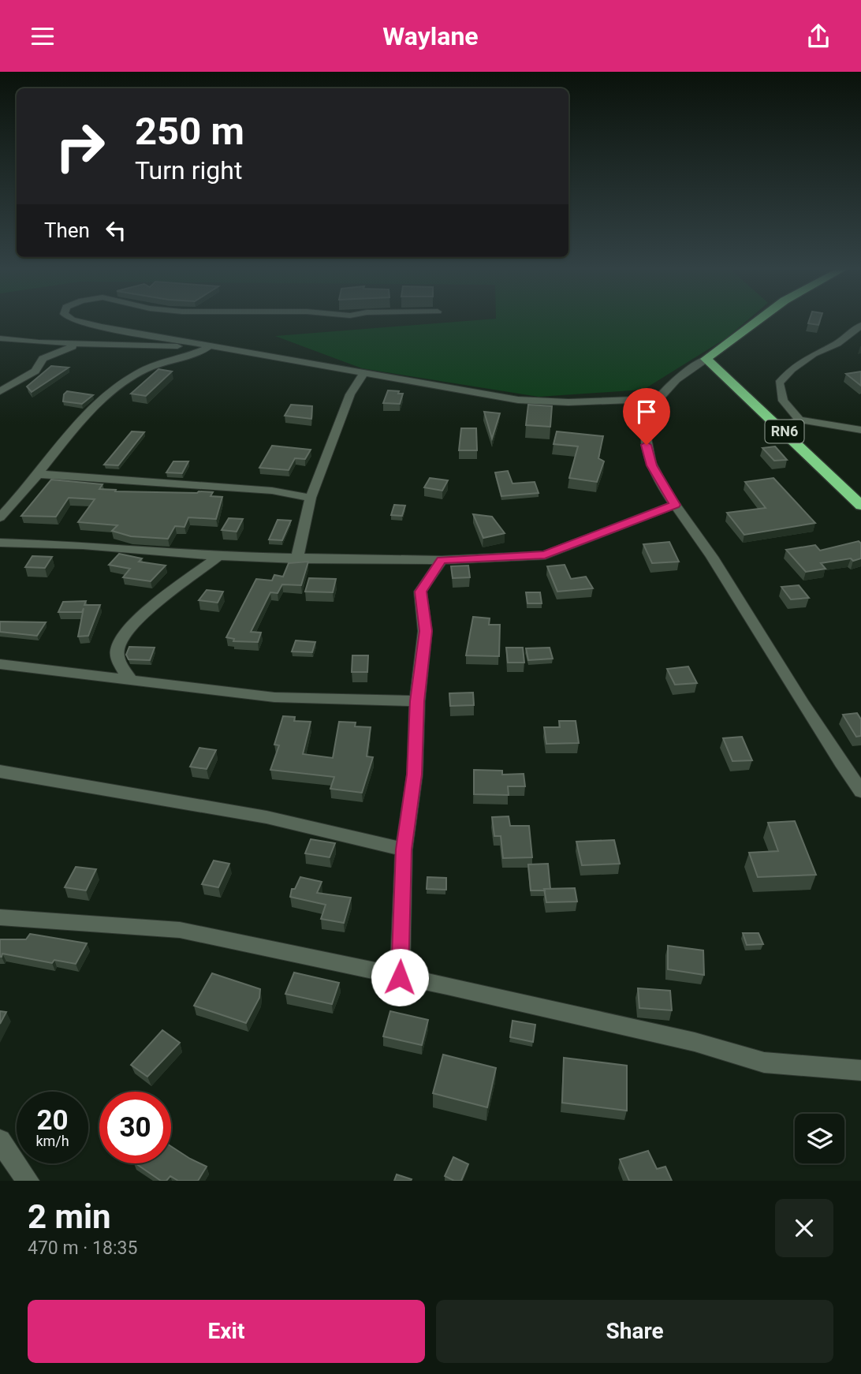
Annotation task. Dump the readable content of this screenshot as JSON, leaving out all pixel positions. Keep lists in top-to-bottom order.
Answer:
{
  "streets": {
    "highway": ["RN6"]
  },
  "page": {
    "header": "Waylane",
    "turn": ["250 m", "Turn right"],
    "then": "Then",
    "speed": "20 km/h",
    "limit": "30",
    "heading": ["2 min", "470 m · 18:35"],
    "buttons": ["Exit", "Share"]
  }
}
